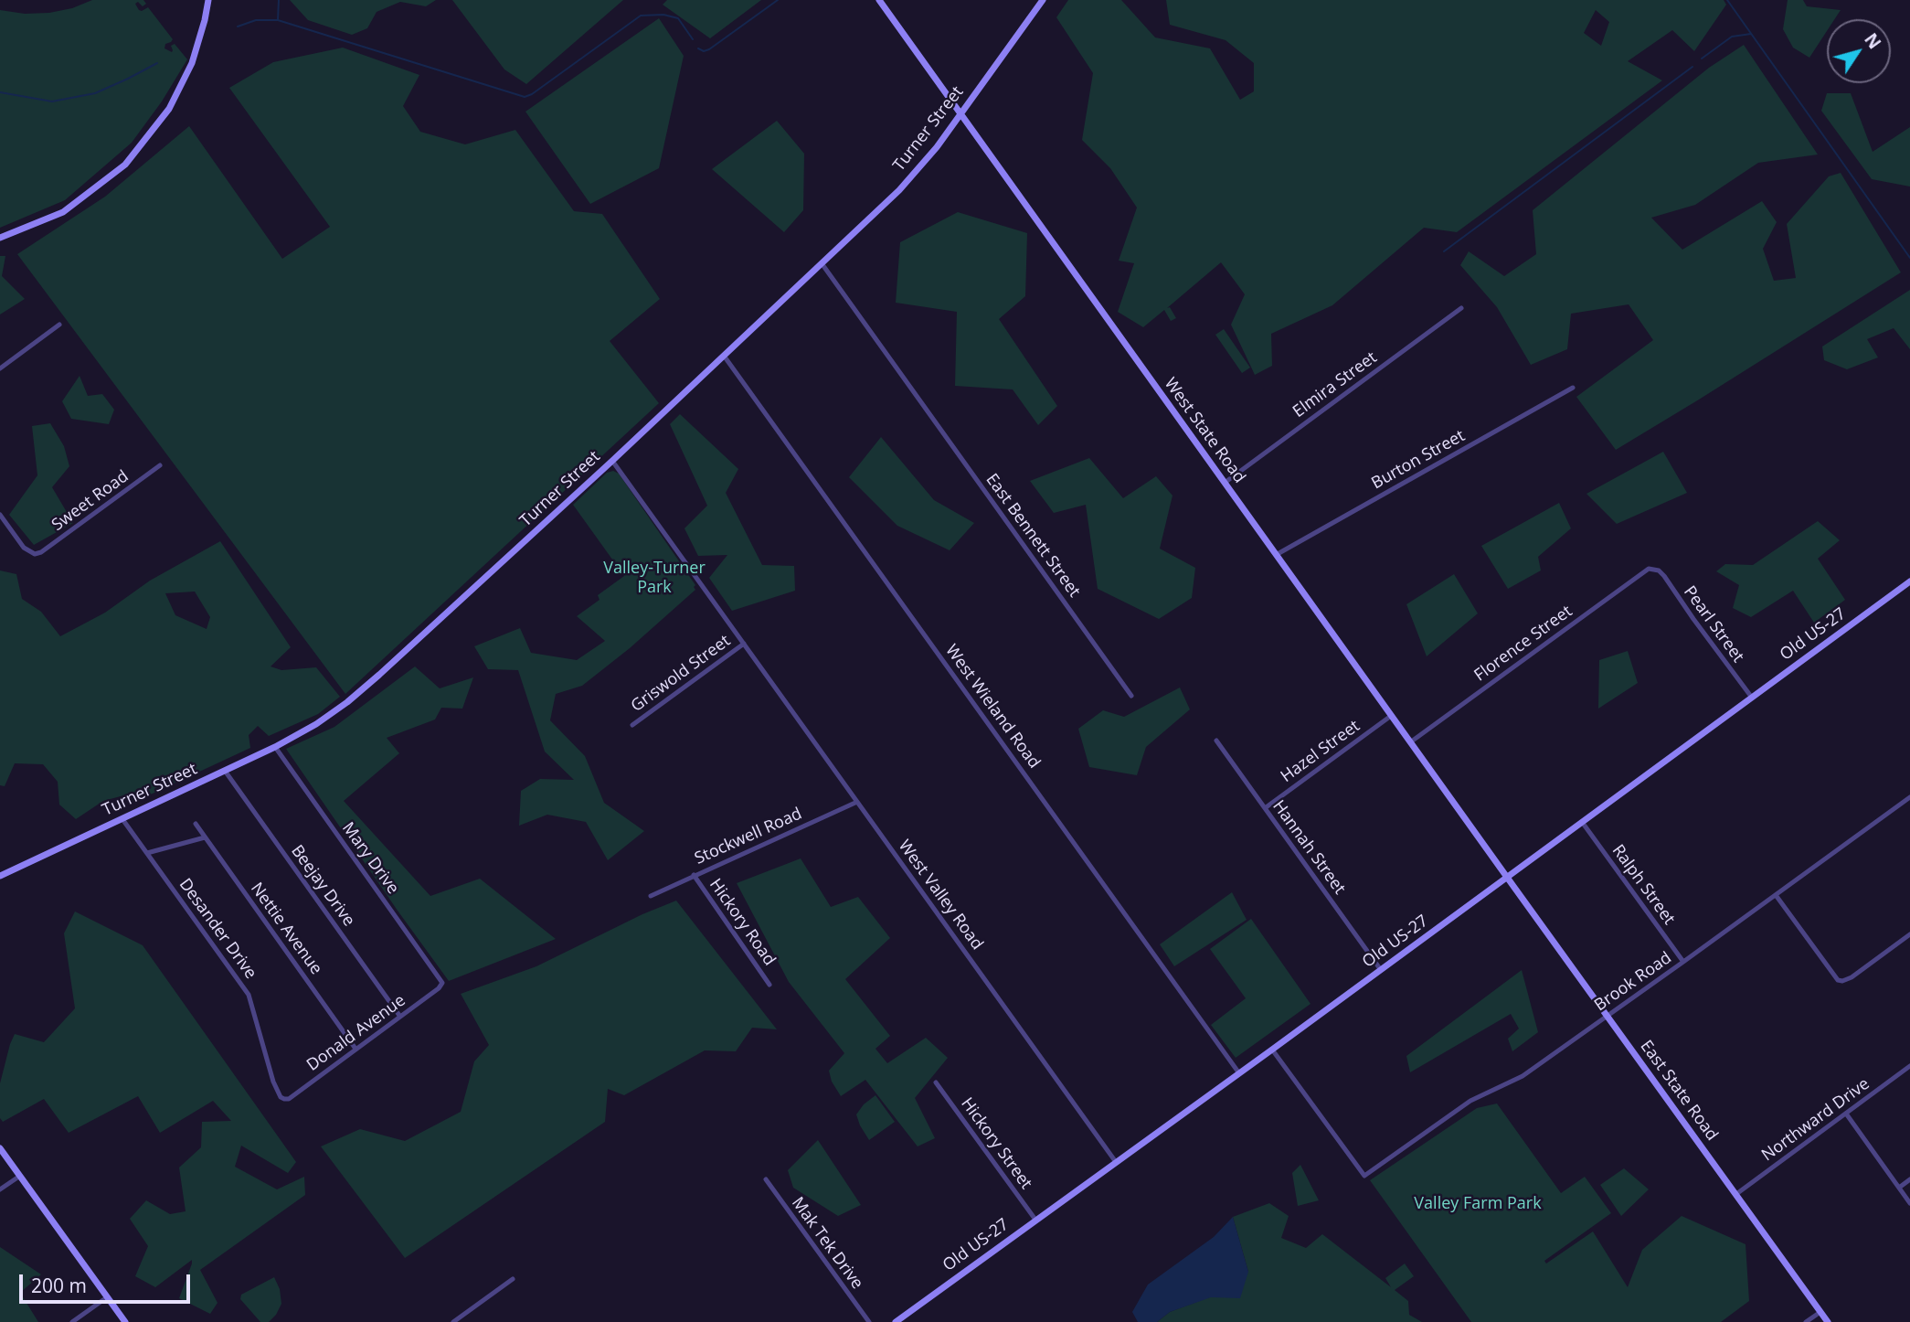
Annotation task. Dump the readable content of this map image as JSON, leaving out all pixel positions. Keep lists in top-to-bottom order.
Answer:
{
  "streets": {
    "street": [
      "Turner Street",
      "Elmira Street",
      "West State Road",
      "Burton Street",
      "Sweet Road",
      "East Bennett Street",
      "Pearl Street",
      "Old US-27",
      "Florence Street",
      "Griswold Street",
      "West Wieland Road",
      "Hazel Street",
      "Stockwell Road",
      "Hannah Street",
      "Mary Drive",
      "Ralph Street",
      "Beejay Drive",
      "West Valley Road",
      "Hickory Road",
      "Desander Drive",
      "Nettie Avenue",
      "Brook Road",
      "Donald Avenue",
      "East State Road",
      "Northward Drive",
      "Hickory Street",
      "Mak Tek Drive"
    ]
  },
  "crossings": [
    ["Turner Street", "West State Road"],
    ["Turner Street", "East Bennett Street"],
    ["Turner Street", "West Wieland Road"],
    ["Turner Street", "Mary Drive"],
    ["Turner Street", "Beejay Drive"],
    ["Turner Street", "West Valley Road"],
    ["Turner Street", "Desander Drive"],
    ["Elmira Street", "West State Road"],
    ["West State Road", "Burton Street"],
    ["West State Road", "Old US-27"],
    ["West State Road", "Florence Street"],
    ["West State Road", "Hazel Street"],
    ["West State Road", "East State Road"],
    ["Pearl Street", "Old US-27"],
    ["Pearl Street", "Florence Street"],
    ["Old US-27", "West Wieland Road"],
    ["Old US-27", "Hannah Street"],
    ["Old US-27", "Ralph Street"],
    ["Old US-27", "West Valley Road"],
    ["Old US-27", "Brook Road"],
    ["Old US-27", "East State Road"],
    ["Old US-27", "Hickory Street"],
    ["Griswold Street", "West Valley Road"],
    ["Hazel Street", "Hannah Street"],
    ["Stockwell Road", "West Valley Road"],
    ["Stockwell Road", "Hickory Road"],
    ["Mary Drive", "Donald Avenue"],
    ["Ralph Street", "Brook Road"],
    ["Beejay Drive", "Donald Avenue"],
    ["Desander Drive", "Donald Avenue"],
    ["Nettie Avenue", "Donald Avenue"],
    ["Brook Road", "East State Road"],
    ["East State Road", "Northward Drive"]
  ],
  "parks": ["Valley-Turner Park", "Valley Farm Park"],
  "scale_bar": "200 m",
  "north": "top right"
}
